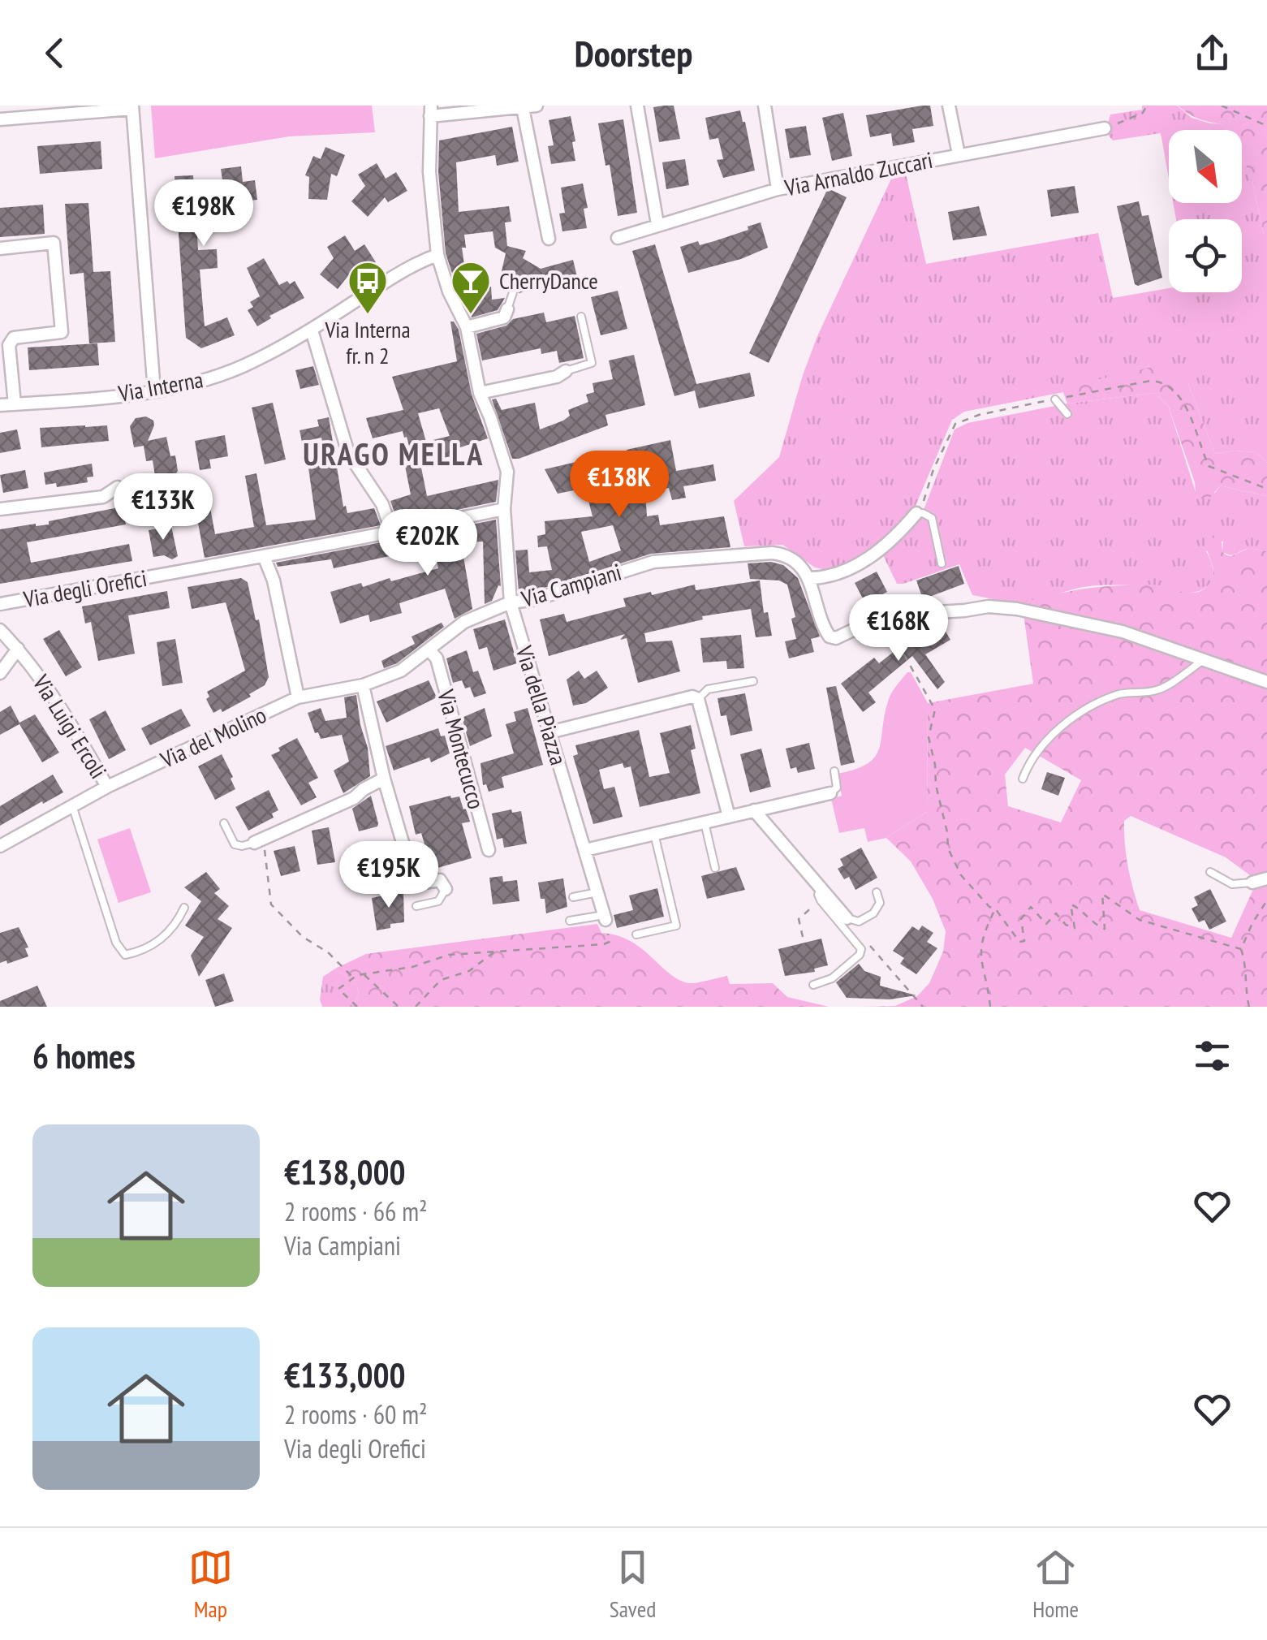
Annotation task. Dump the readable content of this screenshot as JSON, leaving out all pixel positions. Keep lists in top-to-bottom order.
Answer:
{
  "streets": {
    "street": [
      "Via Arnaldo Zuccari",
      "Via Interna",
      "Via Campiani",
      "Via degli Orefici",
      "Via della Piazza",
      "Via Luigi Ercoli",
      "Via del Molino",
      "Via Montecucco"
    ]
  },
  "crossings": [
    ["Via Interna", "Via della Piazza"],
    ["Via Campiani", "Via della Piazza"],
    ["Via Campiani", "Via del Molino"],
    ["Via Campiani", "Via Montecucco"],
    ["Via degli Orefici", "Via della Piazza"],
    ["Via Luigi Ercoli", "Via del Molino"]
  ],
  "districts": ["URAGO MELLA"],
  "places": {
    "bus stop": ["Via Interna fr. n 2"],
    "bar": ["CherryDance"]
  },
  "north": "bottom right",
  "page": {
    "header": "Doorstep",
    "price": [
      "€198K",
      "€138K",
      "€133K",
      "€202K",
      "€168K",
      "€195K"
    ],
    "heading": "6 homes",
    "list": [
      {
        "name": "€138,000",
        "note": "2 rooms · 66 m² · Via Campiani"
      },
      {
        "name": "€133,000",
        "note": "2 rooms · 60 m² · Via degli Orefici"
      }
    ],
    "tabs": ["Map", "Saved", "Home"]
  }
}
